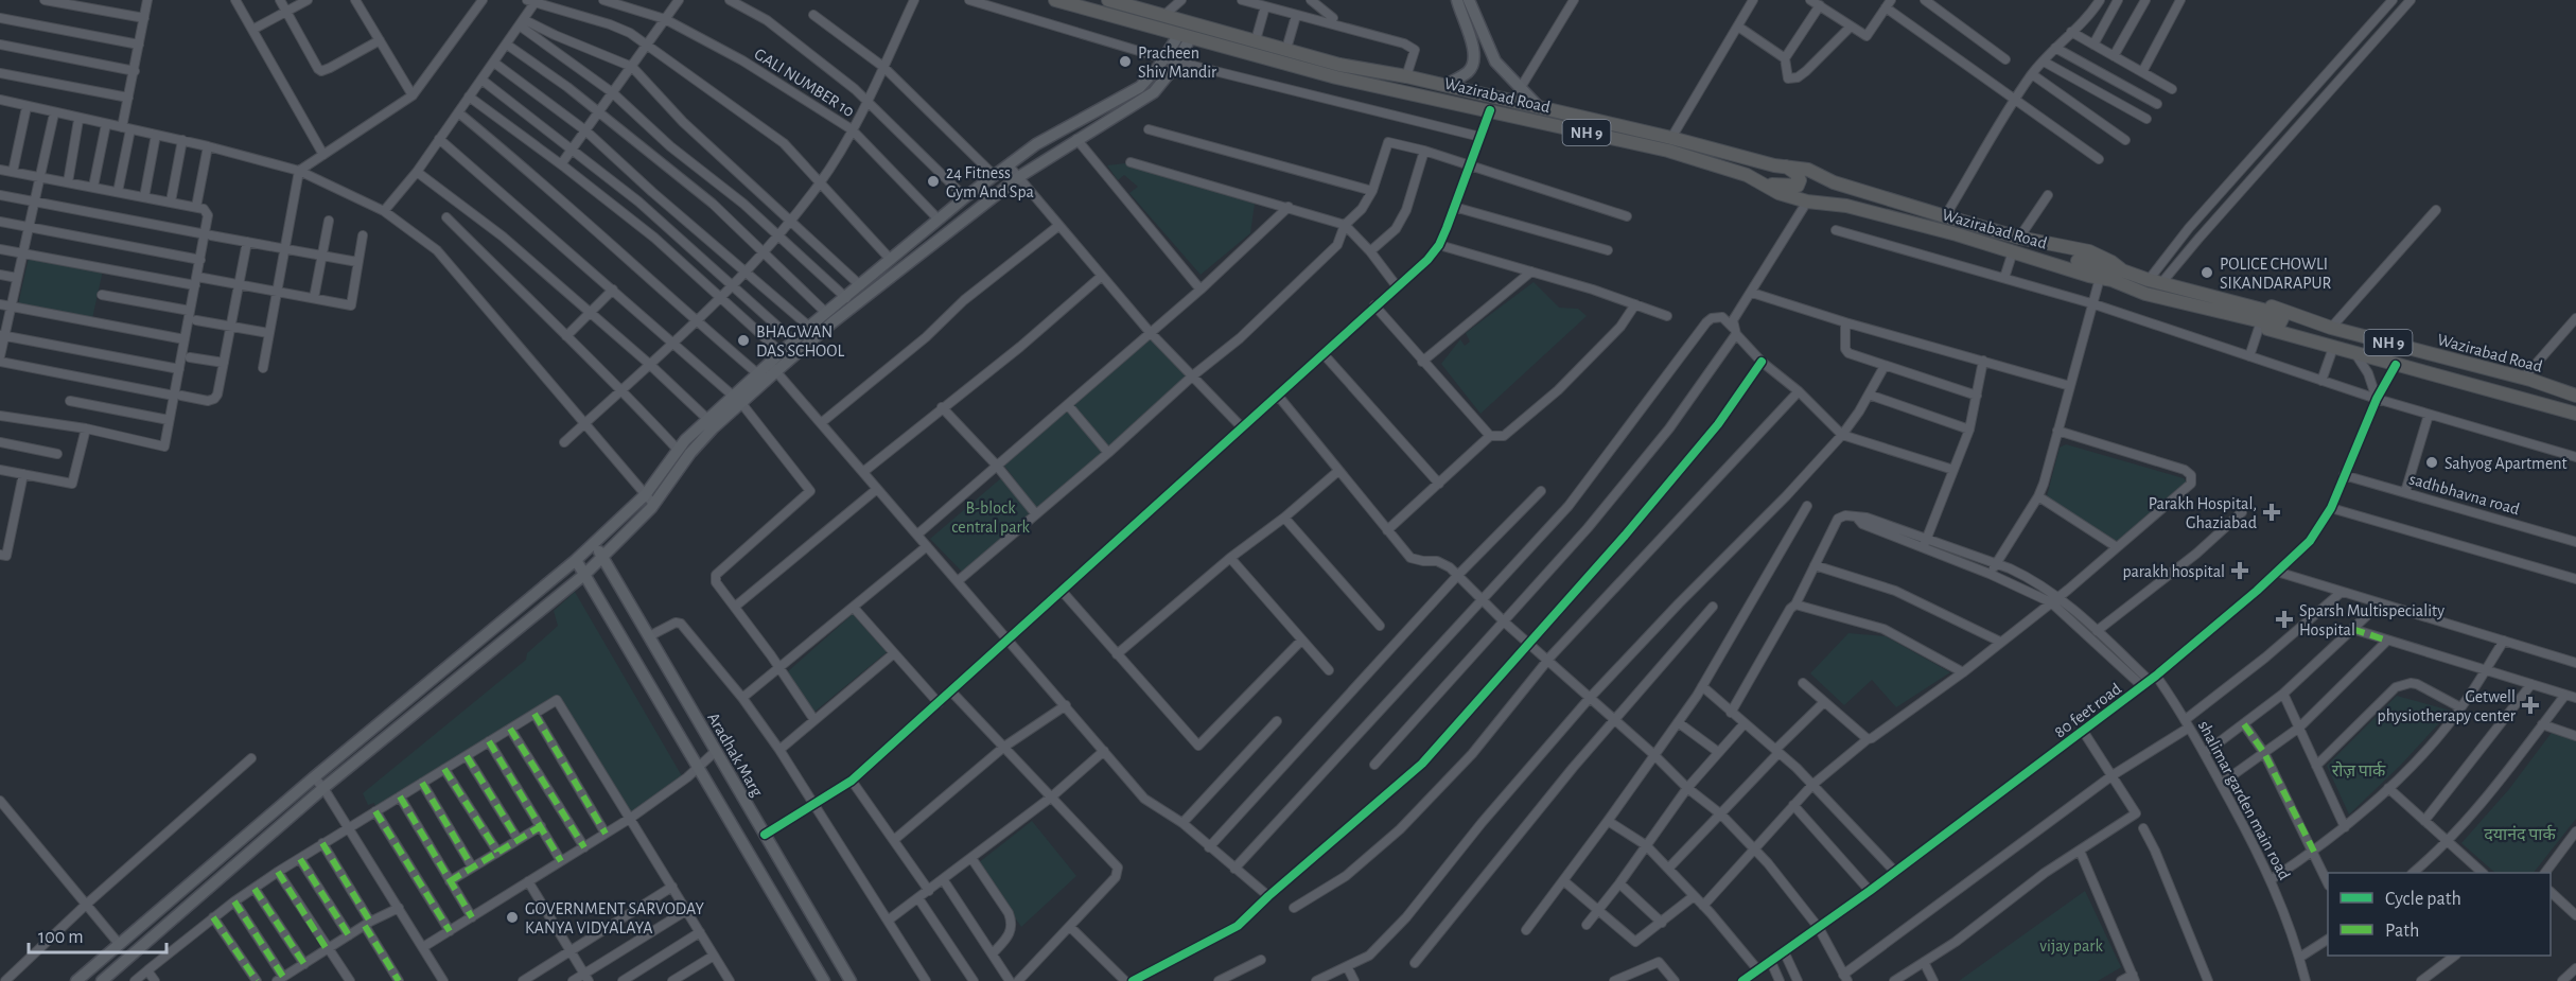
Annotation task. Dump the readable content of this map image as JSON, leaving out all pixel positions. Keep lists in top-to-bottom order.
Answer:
{
  "streets": {
    "highway": ["Wazirabad Road", "NH 9"],
    "main road": ["Aradhak Marg"],
    "street": [
      "GALI NUMBER 10",
      "sadhbhavna road",
      "80 feet road",
      "shalimar garden main road"
    ]
  },
  "crossings": [
    ["sadhbhavna road", "80 feet road"],
    ["80 feet road", "shalimar garden main road"]
  ],
  "parks": [
    "B-block central park",
    "रोज़ पार्क",
    "दयानंद पार्क",
    "vijay park"
  ],
  "places": {
    "other": [
      "Pracheen Shiv Mandir",
      "24 Fitness Gym And Spa",
      "POLICE CHOWLI SIKANDARAPUR",
      "BHAGWAN DAS SCHOOL",
      "Sahyog Apartment",
      "GOVERNMENT SARVODAY KANYA VIDYALAYA"
    ],
    "health": [
      "Parakh Hospital, Ghaziabad",
      "parakh hospital",
      "Sparsh Multispeciality Hospital",
      "Getwell physiotherapy center"
    ]
  },
  "legend": ["Cycle path", "Path"],
  "scale_bar": "100 m"
}
